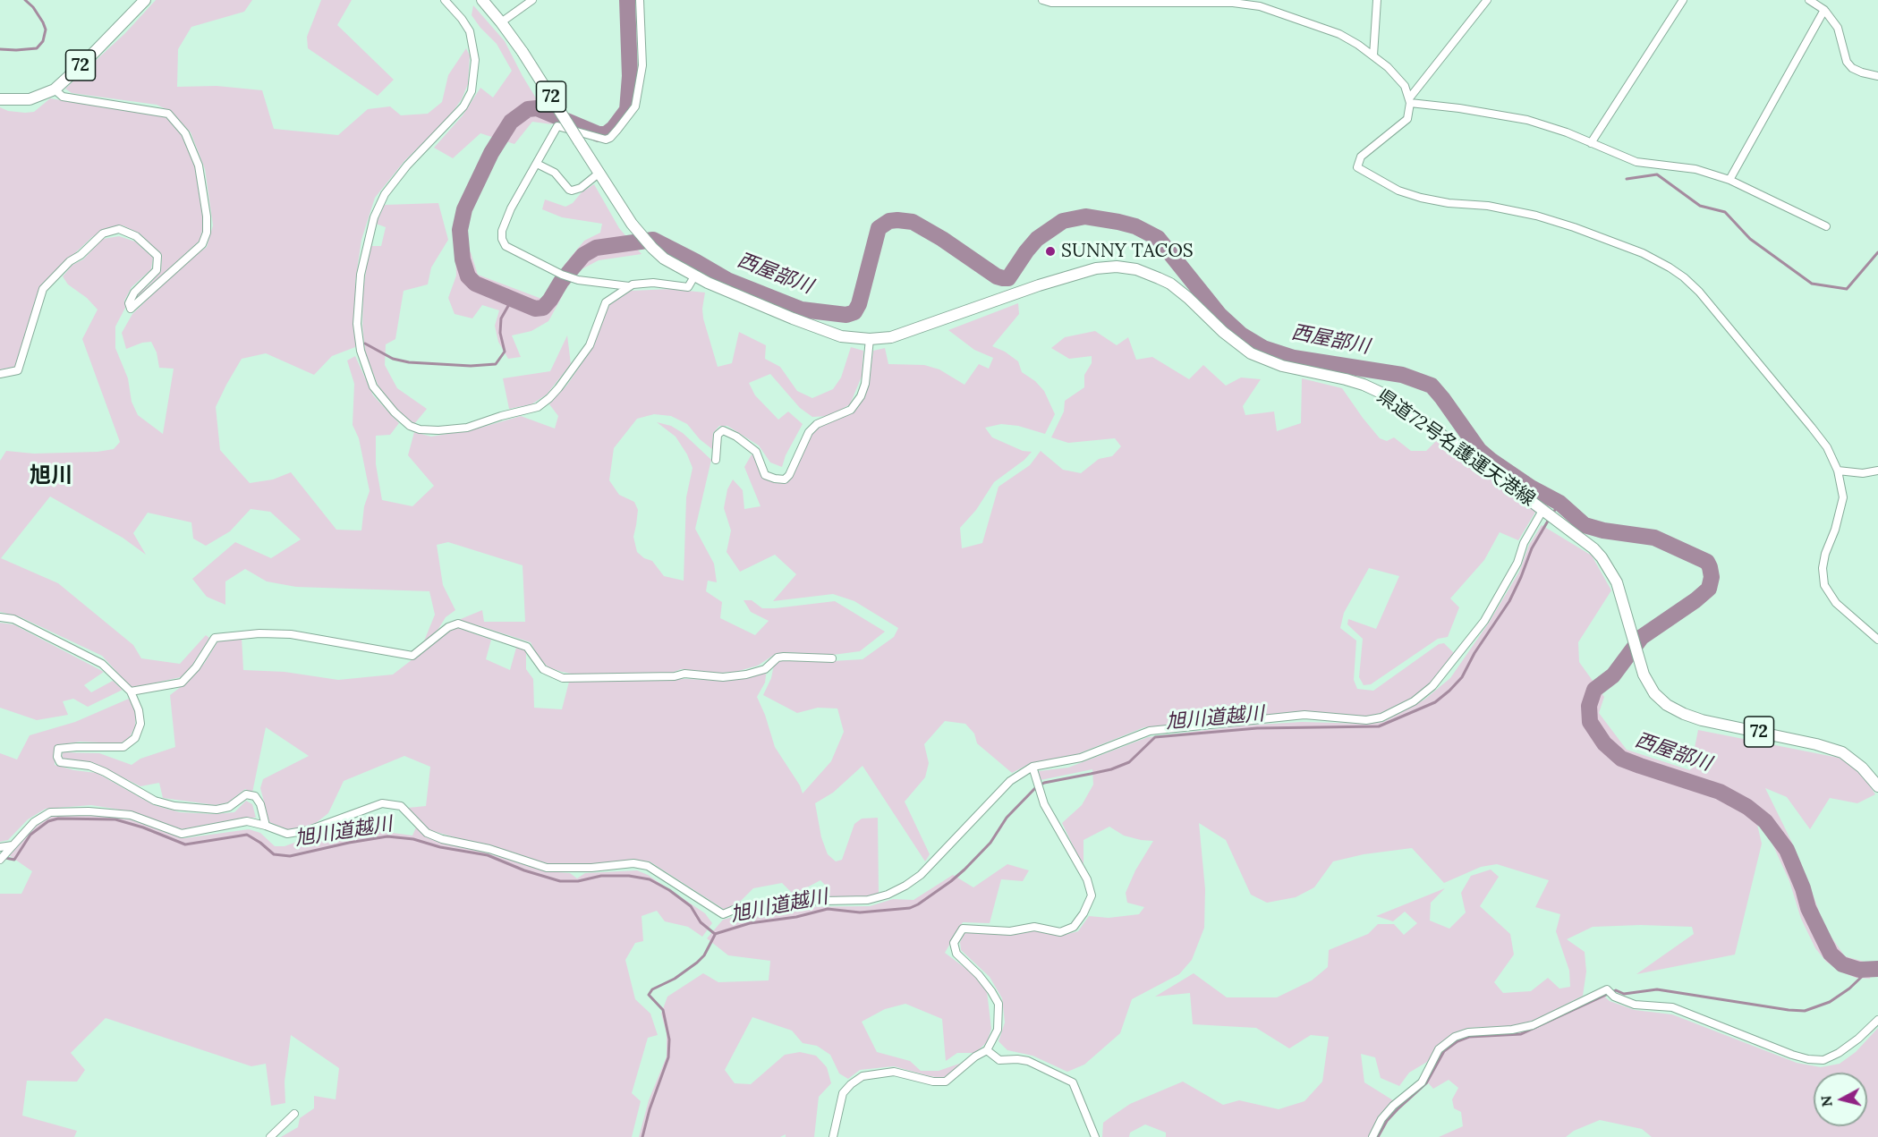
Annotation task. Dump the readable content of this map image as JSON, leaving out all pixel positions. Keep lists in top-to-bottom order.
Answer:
{
  "streets": {
    "main road": ["72", "県道72号名護運天港線"]
  },
  "districts": ["旭川"],
  "water": ["西屋部川", "旭川道越川"],
  "places": ["SUNNY TACOS"],
  "north": "left"
}
